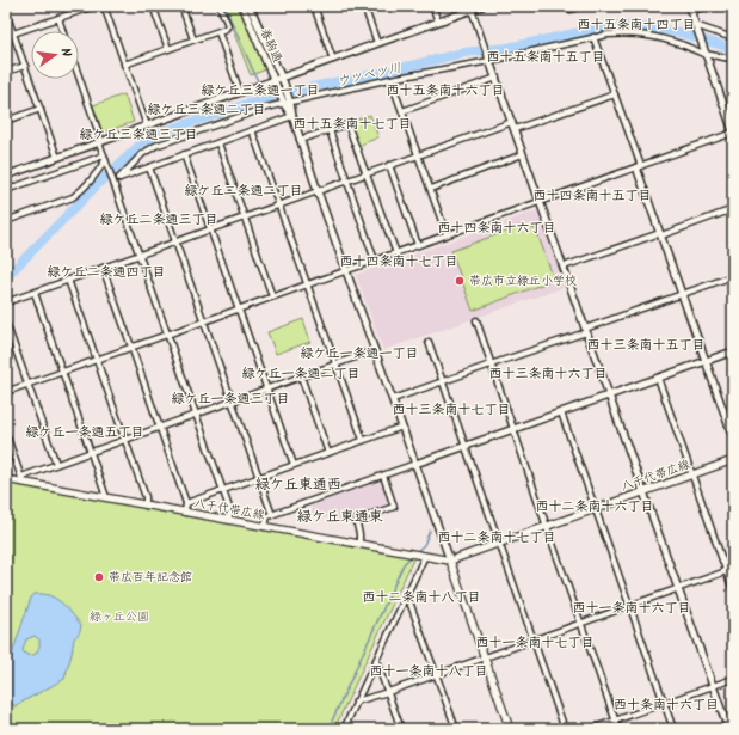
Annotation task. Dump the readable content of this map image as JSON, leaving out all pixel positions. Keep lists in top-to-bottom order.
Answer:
{
  "streets": {
    "main road": ["八千代帯広線"],
    "street": ["春駒通"]
  },
  "crossings": [
    ["春駒通", "八千代帯広線"]
  ],
  "districts": [
    "西十五条南十四丁目",
    "西十五条南十五丁目",
    "緑ケ丘三条通一丁目",
    "西十五条南十六丁目",
    "緑ケ丘三条通二丁目",
    "西十五条南十七丁目",
    "緑ケ丘三条通三丁目",
    "緑ケ丘二条通二丁目",
    "西十四条南十五丁目",
    "緑ケ丘二条通三丁目",
    "西十四条南十六丁目",
    "西十四条南十七丁目",
    "緑ケ丘二条通四丁目",
    "西十三条南十五丁目",
    "緑ケ丘一条通一丁目",
    "緑ケ丘一条通二丁目",
    "西十三条南十六丁目",
    "緑ケ丘一条通三丁目",
    "西十三条南十七丁目",
    "緑ケ丘一条通五丁目",
    "緑ケ丘東通西",
    "西十二条南十六丁目",
    "緑ケ丘東通東",
    "西十二条南十七丁目",
    "西十二条南十八丁目",
    "西十一条南十六丁目",
    "西十一条南十七丁目",
    "西十一条南十八丁目",
    "西十条南十六丁目"
  ],
  "water": ["ウツベツ川"],
  "parks": ["緑ヶ丘公園"],
  "places": ["帯広市立緑丘小学校", "帯広百年記念館"],
  "north": "right"
}
